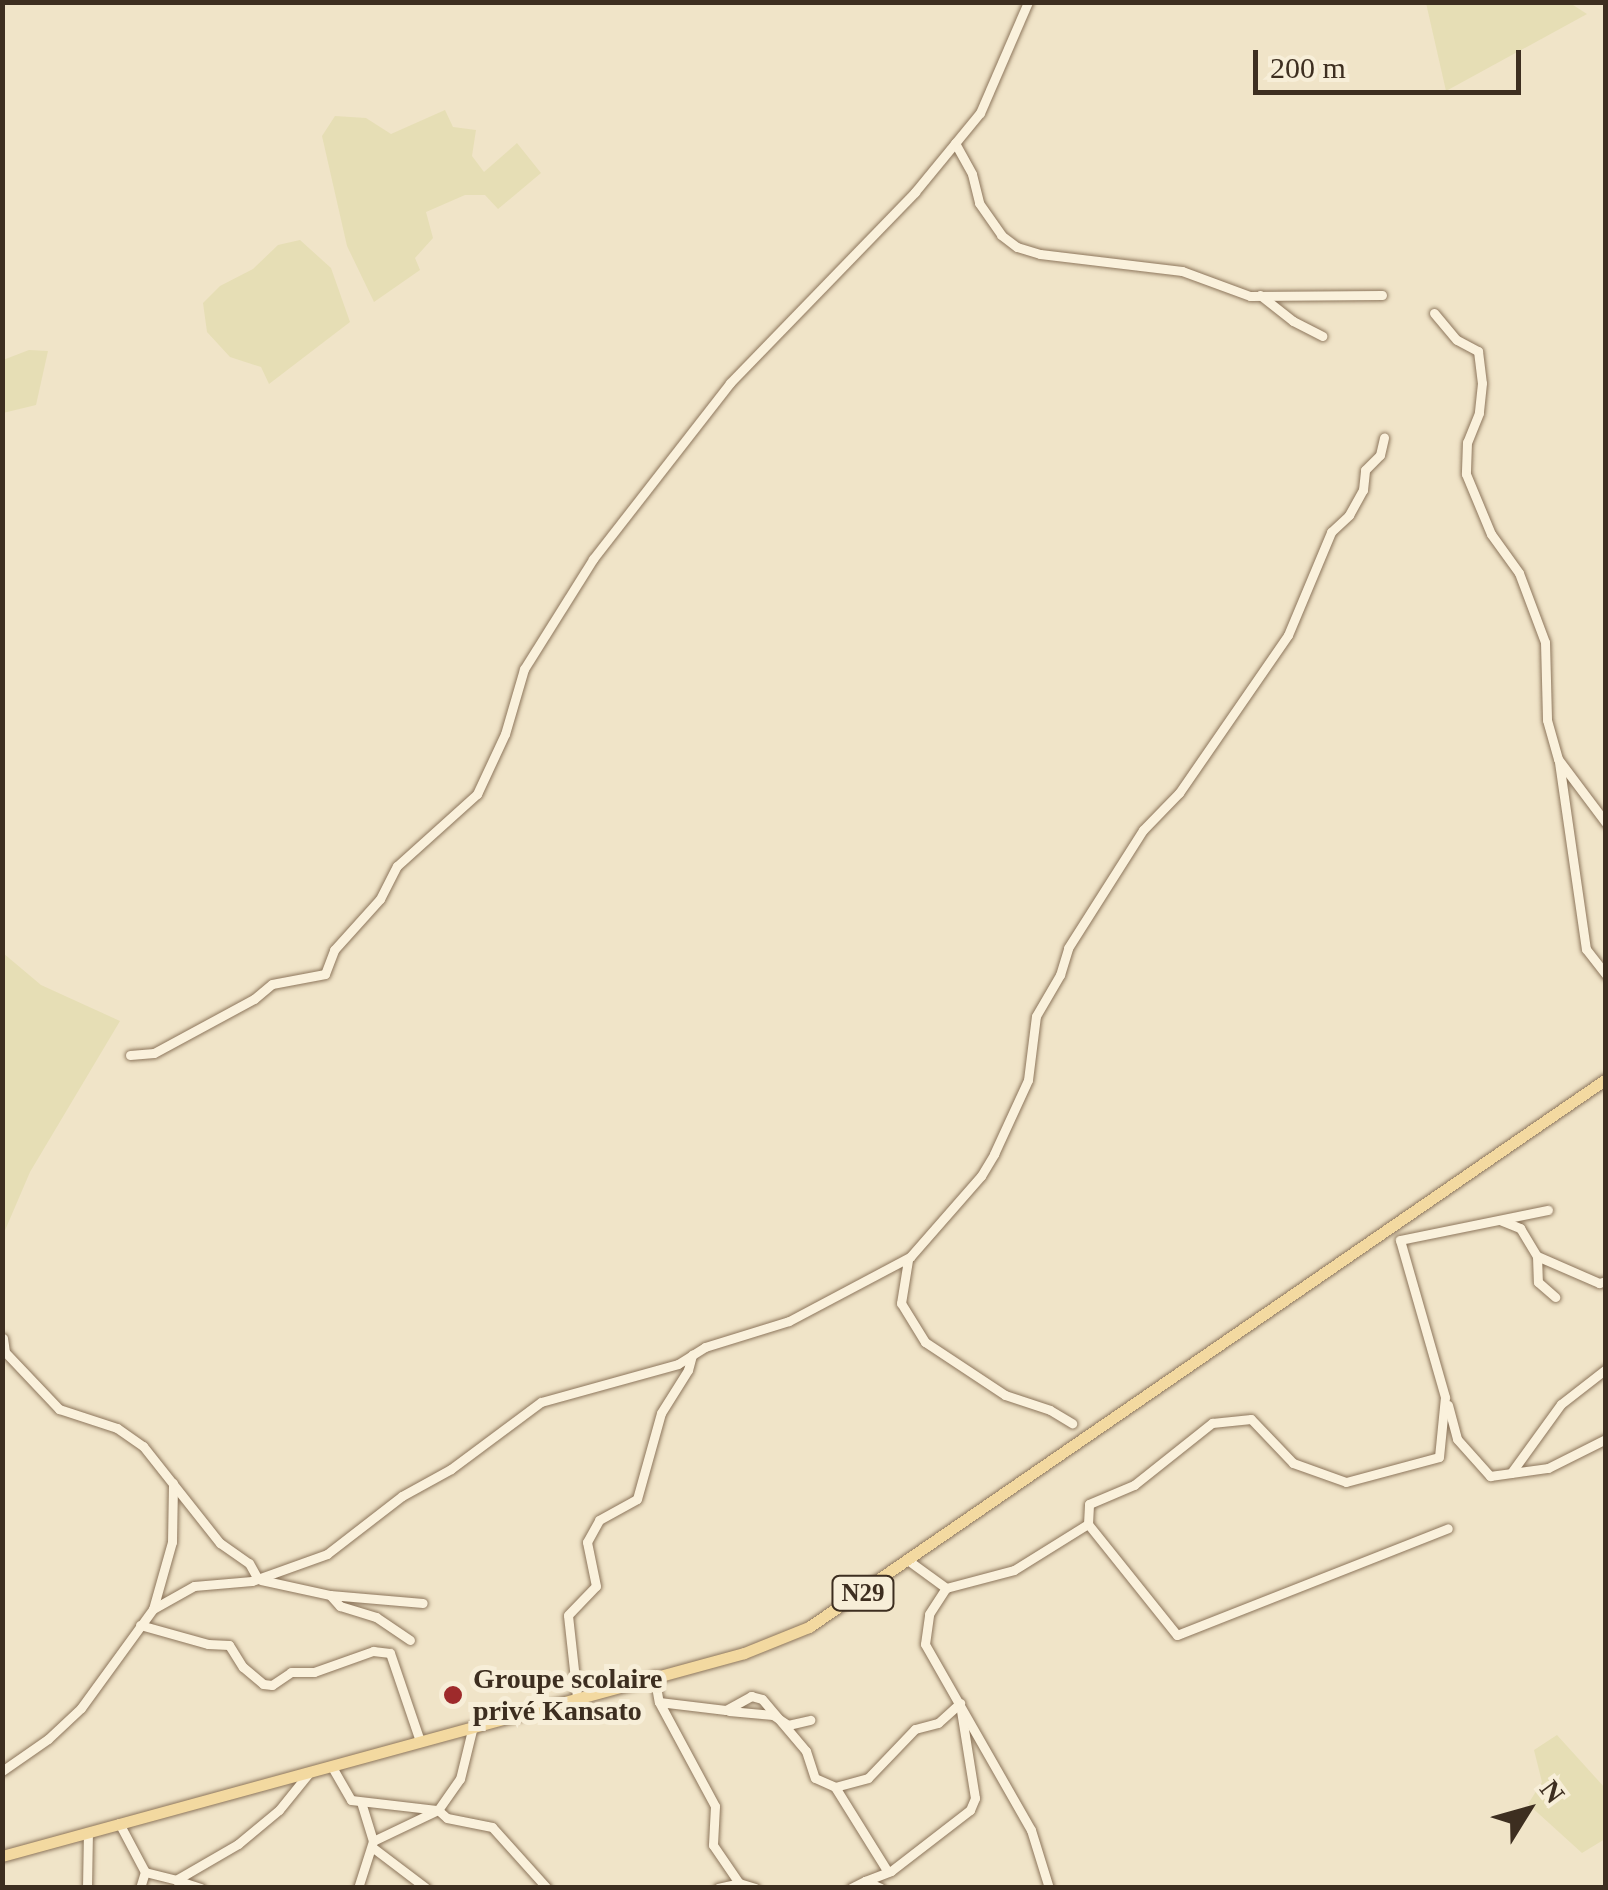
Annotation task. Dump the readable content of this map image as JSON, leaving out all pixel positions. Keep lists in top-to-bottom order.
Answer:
{
  "streets": {
    "main road": ["N29"]
  },
  "places": ["Groupe scolaire privé Kansato"],
  "scale_bar": "200 m",
  "north": "top right"
}
